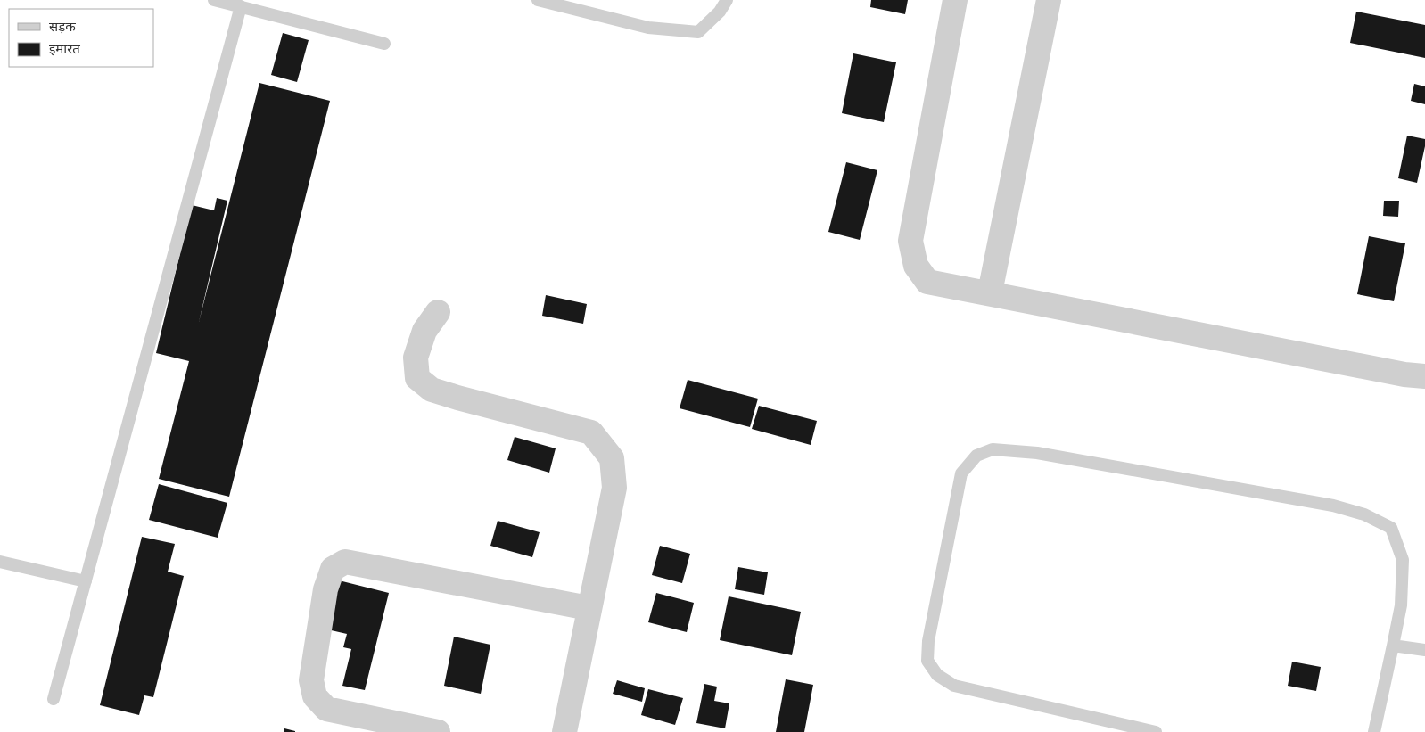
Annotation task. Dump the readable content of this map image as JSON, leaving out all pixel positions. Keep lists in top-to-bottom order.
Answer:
{
  "legend": ["सड़क", "इमारत"]
}
